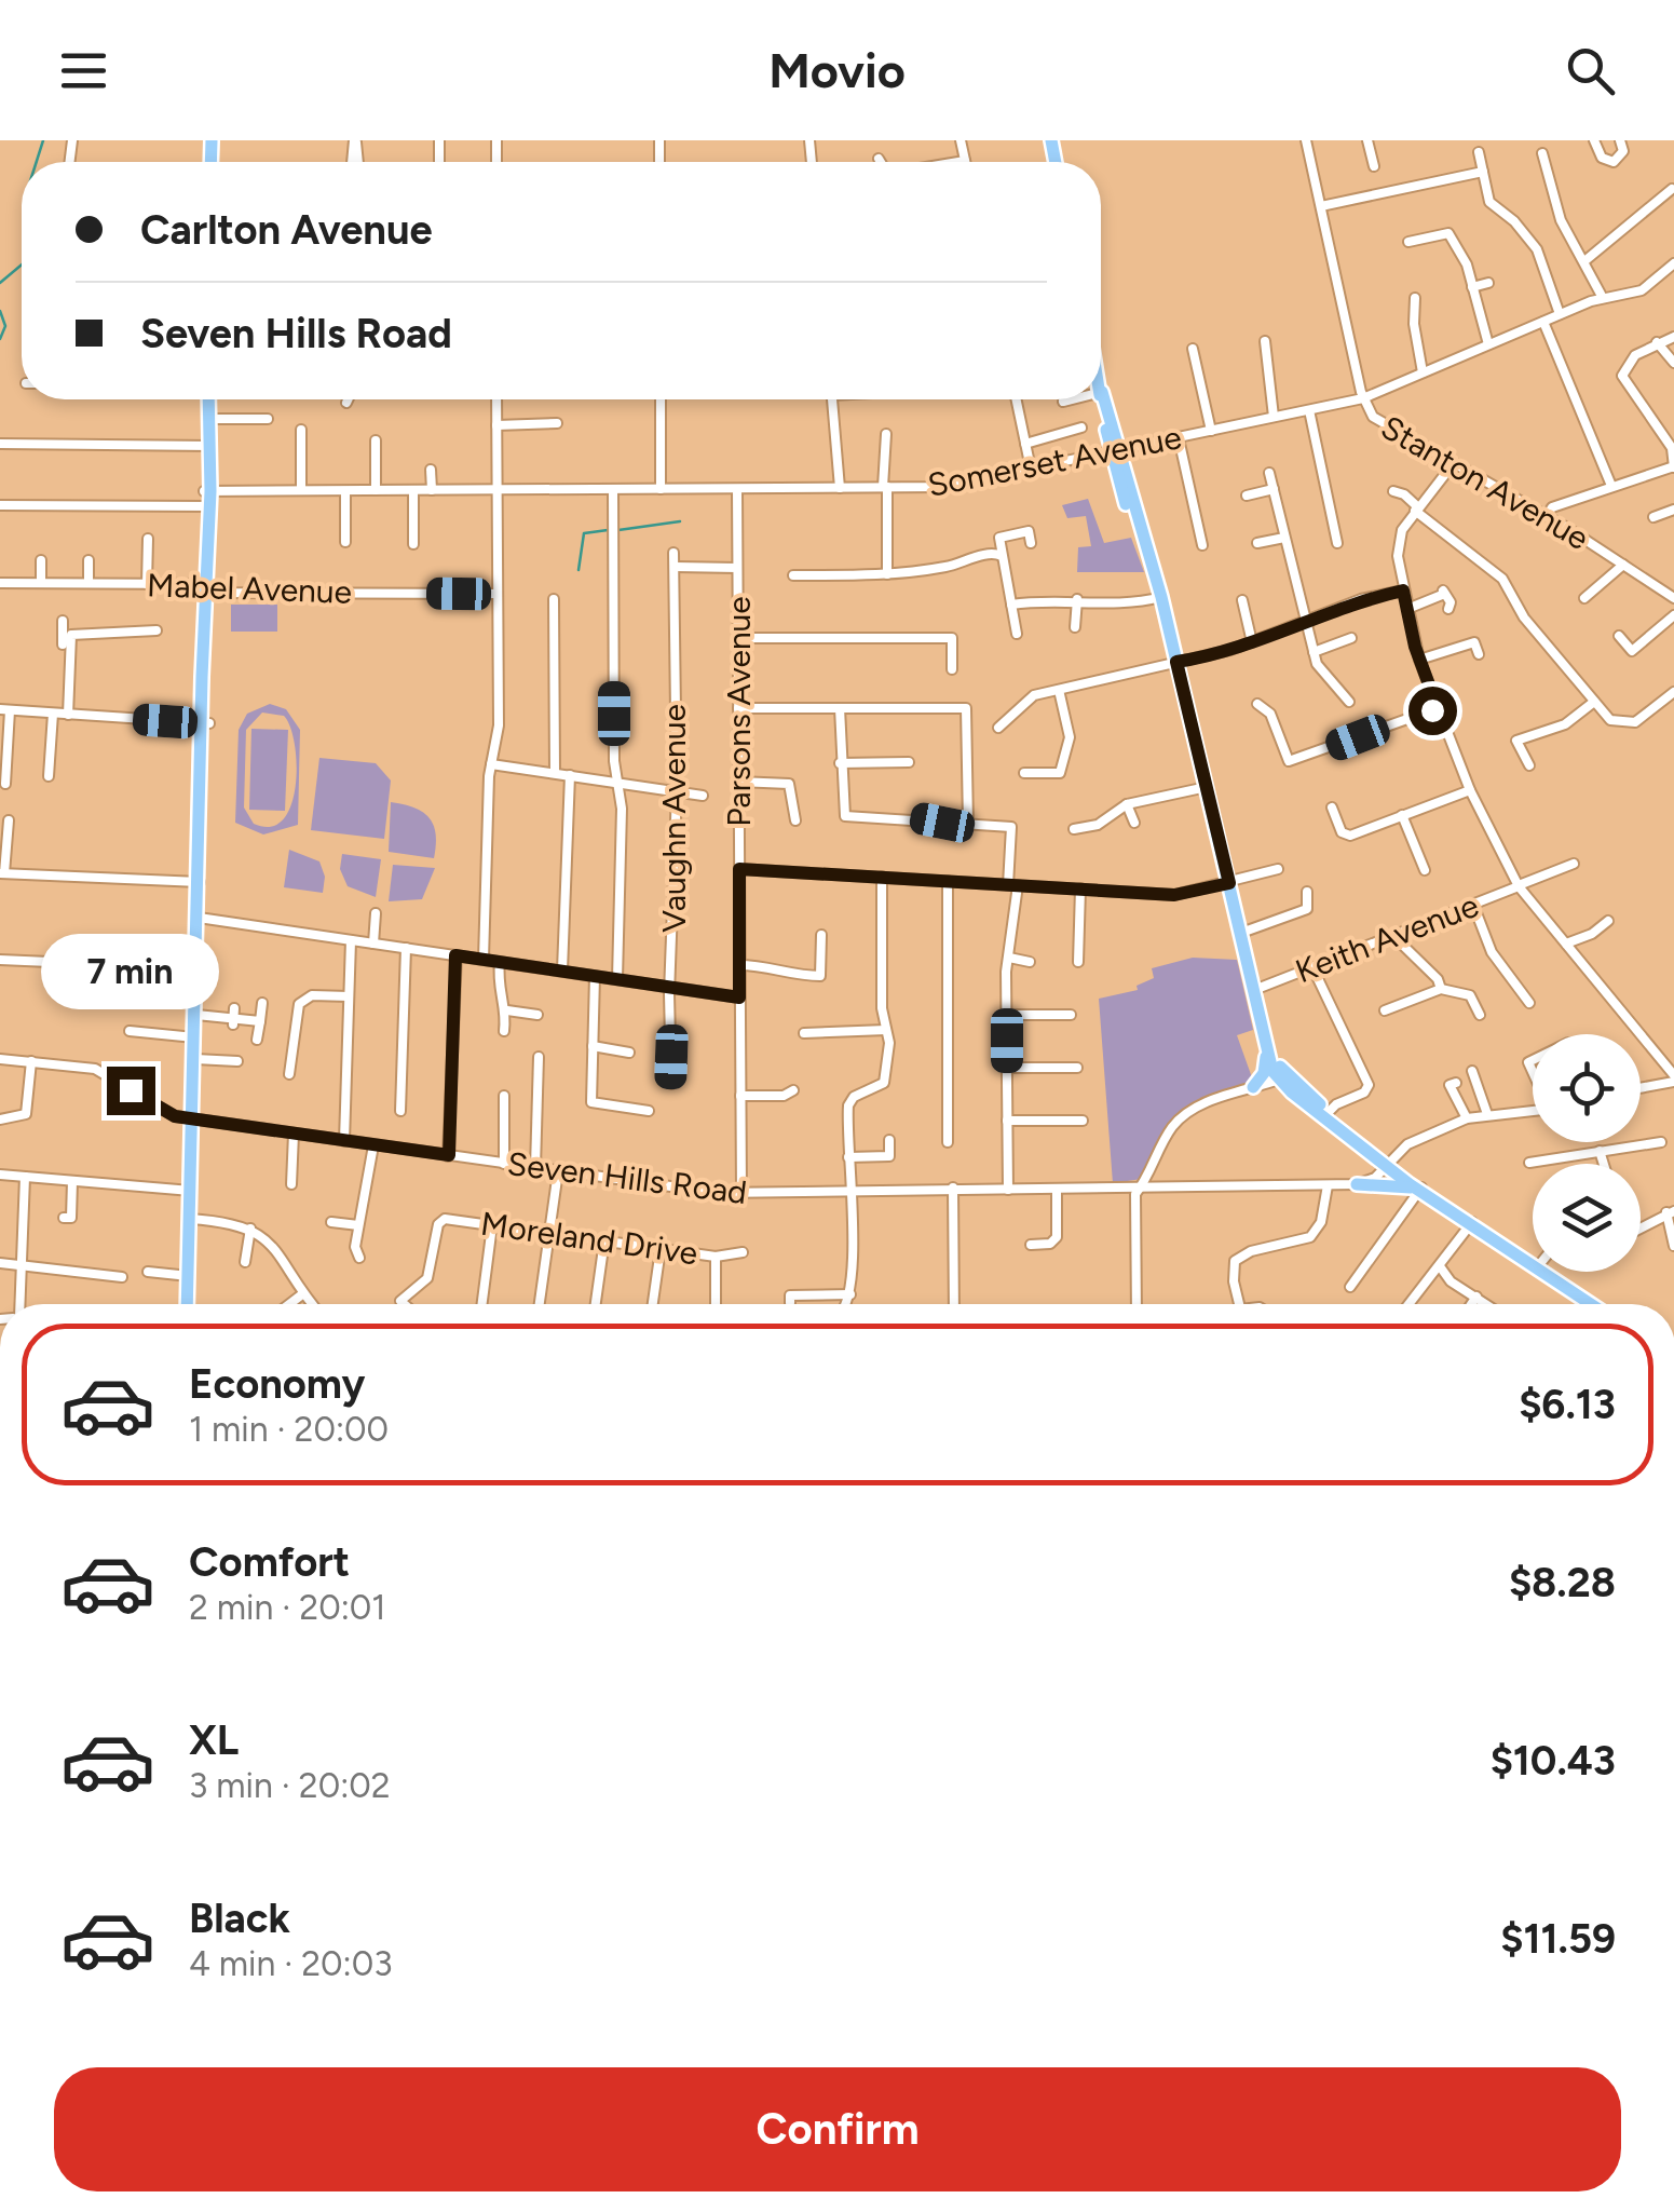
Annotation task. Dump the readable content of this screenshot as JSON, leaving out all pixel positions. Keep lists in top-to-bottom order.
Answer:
{
  "streets": {
    "street": [
      "Somerset Avenue",
      "Stanton Avenue",
      "Mabel Avenue",
      "Parsons Avenue",
      "Vaughn Avenue",
      "Keith Avenue",
      "Seven Hills Road",
      "Moreland Drive"
    ]
  },
  "crossings": [
    ["Somerset Avenue", "Stanton Avenue"],
    ["Somerset Avenue", "Parsons Avenue"],
    ["Parsons Avenue", "Seven Hills Road"]
  ],
  "page": {
    "header": "Movio",
    "banner": ["Carlton Avenue", "Seven Hills Road"],
    "bubble": "7 min",
    "list": [
      {
        "name": "Economy",
        "note": "1 min · 20:00",
        "value": "$6.13"
      },
      {
        "name": "Comfort",
        "note": "2 min · 20:01",
        "value": "$8.28"
      },
      {
        "name": "XL",
        "note": "3 min · 20:02",
        "value": "$10.43"
      },
      {
        "name": "Black",
        "note": "4 min · 20:03",
        "value": "$11.59"
      }
    ],
    "buttons": "Confirm"
  }
}
